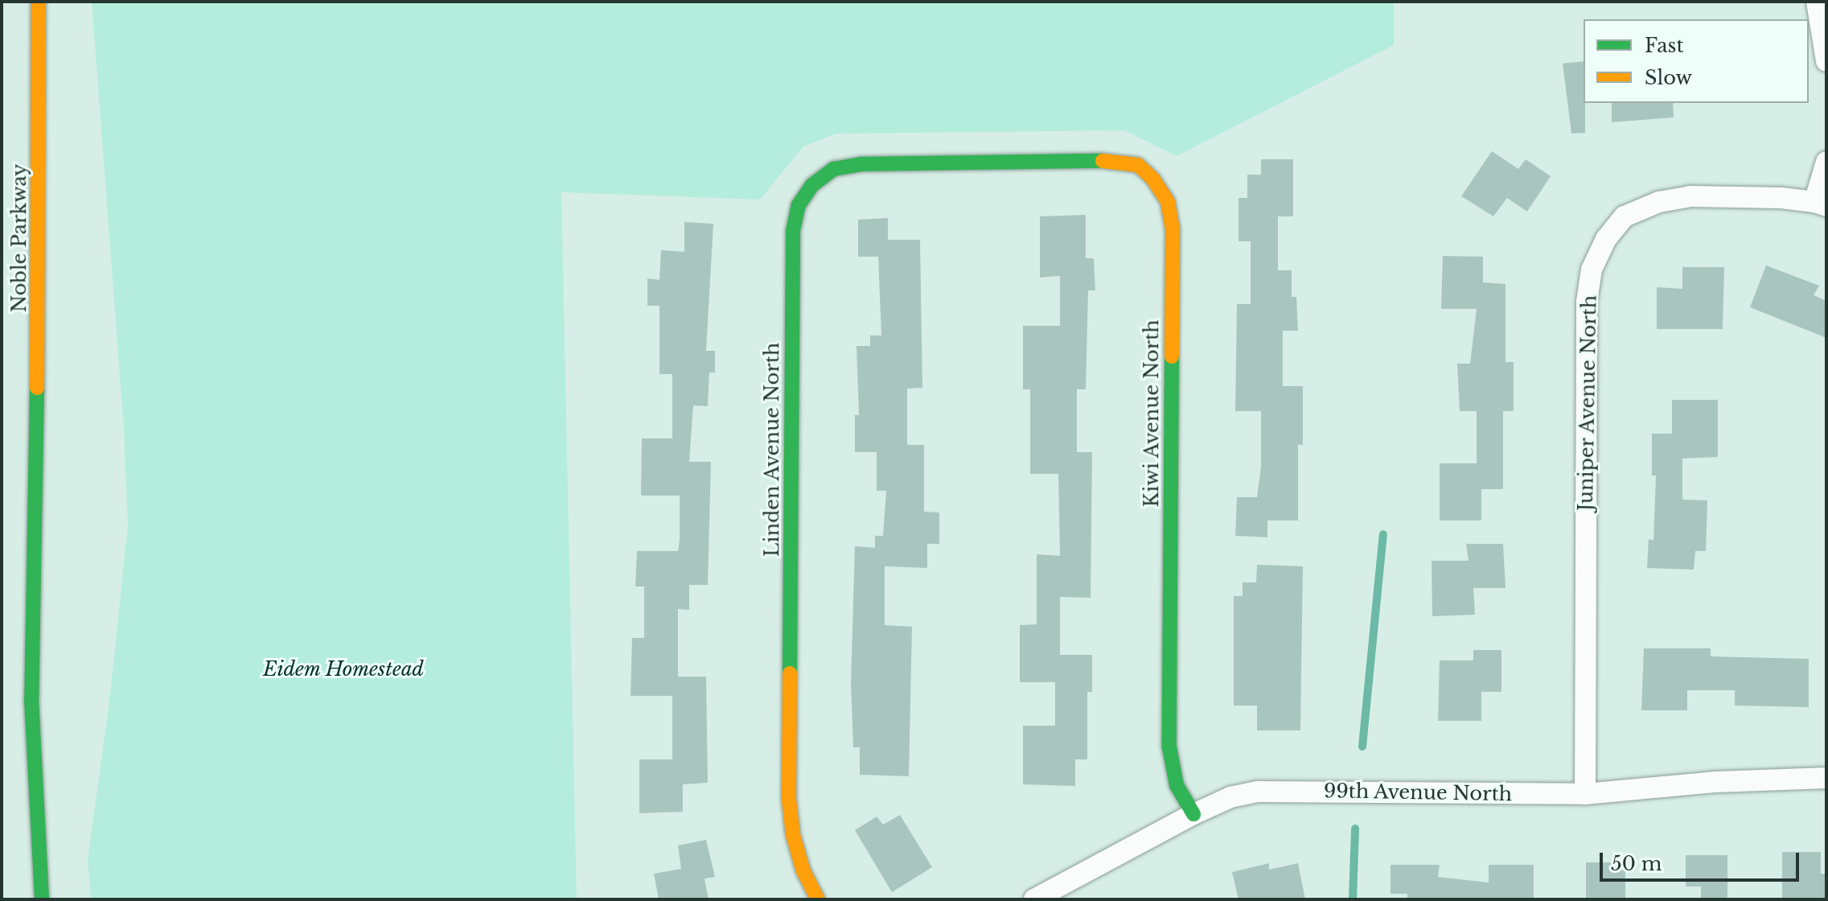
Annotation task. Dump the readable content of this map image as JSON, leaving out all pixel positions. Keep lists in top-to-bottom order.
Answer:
{
  "streets": {
    "street": [
      "Noble Parkway",
      "Juniper Avenue North",
      "Kiwi Avenue North",
      "Linden Avenue North",
      "99th Avenue North"
    ]
  },
  "crossings": [
    ["Juniper Avenue North", "99th Avenue North"],
    ["Kiwi Avenue North", "Linden Avenue North"],
    ["Kiwi Avenue North", "99th Avenue North"]
  ],
  "parks": ["Eidem Homestead"],
  "legend": ["Fast", "Slow"],
  "scale_bar": "50 m"
}
